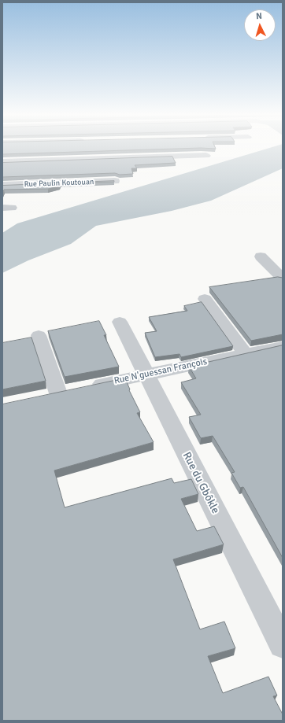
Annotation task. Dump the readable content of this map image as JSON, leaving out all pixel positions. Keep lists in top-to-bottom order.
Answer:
{
  "streets": {
    "street": ["Rue Paulin Koutouan", "Rue N'guessan François", "Rue du Gbôkle"]
  },
  "crossings": [
    ["Rue N'guessan François", "Rue du Gbôkle"]
  ],
  "north": "top"
}
